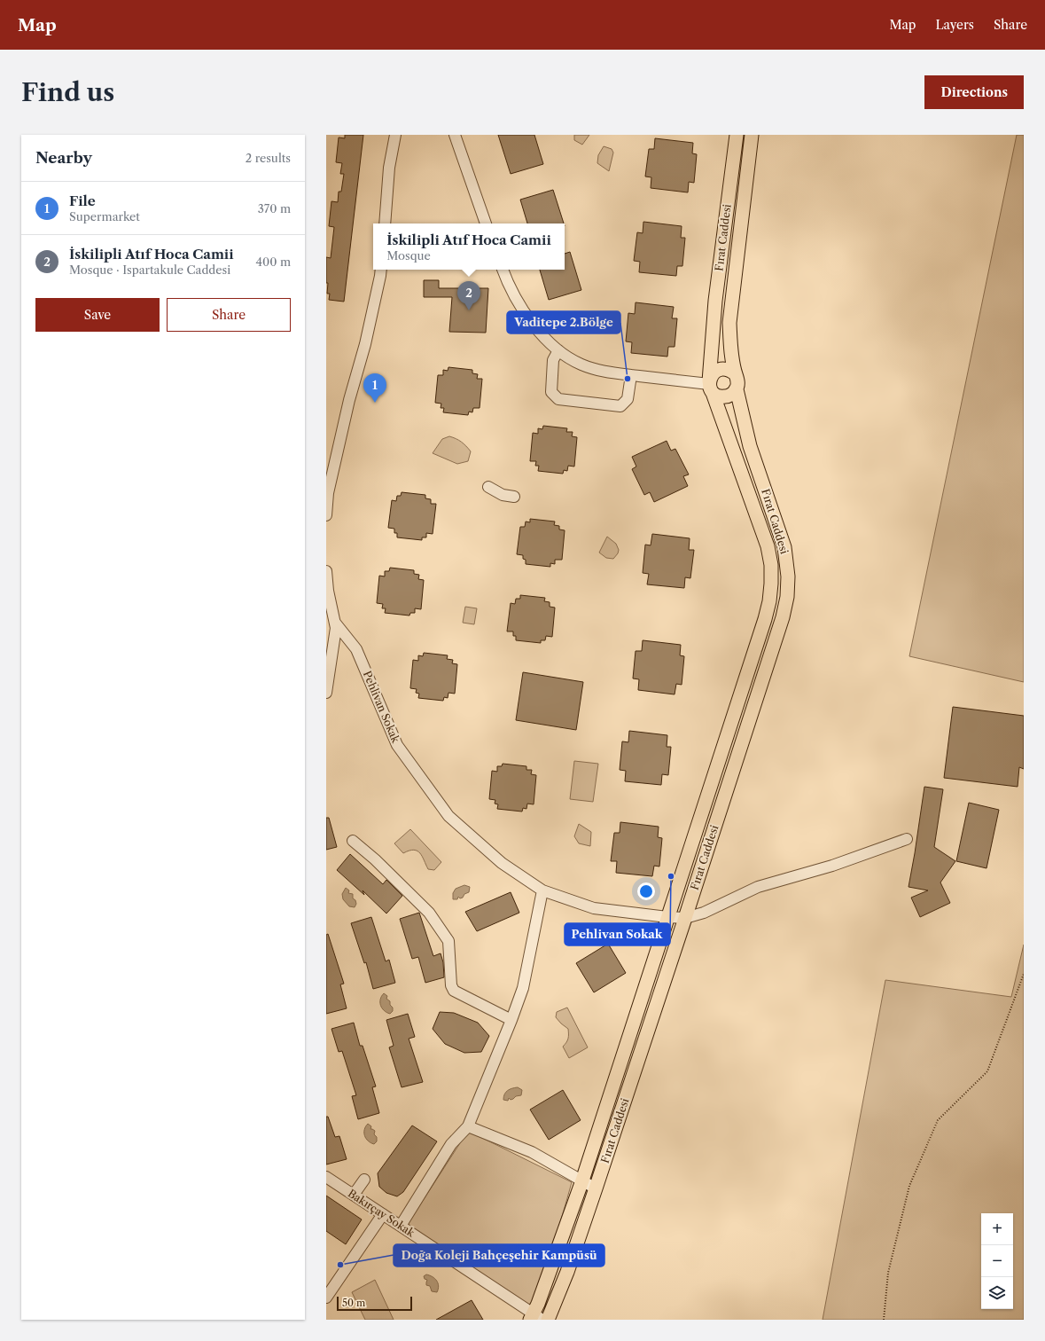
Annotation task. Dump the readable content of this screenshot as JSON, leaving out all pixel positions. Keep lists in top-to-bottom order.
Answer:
{
  "streets": {
    "main road": ["Fırat Caddesi"],
    "street": ["Pehlivan Sokak", "Bakırçay Sokak"]
  },
  "crossings": [
    ["Fırat Caddesi", "Pehlivan Sokak"],
    ["Fırat Caddesi", "Bakırçay Sokak"]
  ],
  "places": ["Vaditepe 2.Bölge", "Pehlivan Sokak", "Doğa Koleji Bahçeşehir Kampüsü"],
  "scale_bar": "50 m",
  "page": {
    "header": "Map",
    "nav": ["Map", "Layers", "Share"],
    "buttons": [
      "Directions",
      ["Save", "Share"]
    ],
    "title": "Find us",
    "heading": ["Nearby", "2 results"],
    "list": [
      {
        "mark": "1",
        "name": "File",
        "note": "Supermarket",
        "value": "370 m"
      },
      {
        "mark": "2",
        "name": "İskilipli Atıf Hoca Camii",
        "note": "Mosque · Ispartakule Caddesi",
        "value": "400 m"
      }
    ],
    "popup": ["İskilipli Atıf Hoca Camii", "Mosque"],
    "pins": ["2", "1"],
    "map_buttons": ["+", "−"],
    "scale": "50 m"
  }
}
